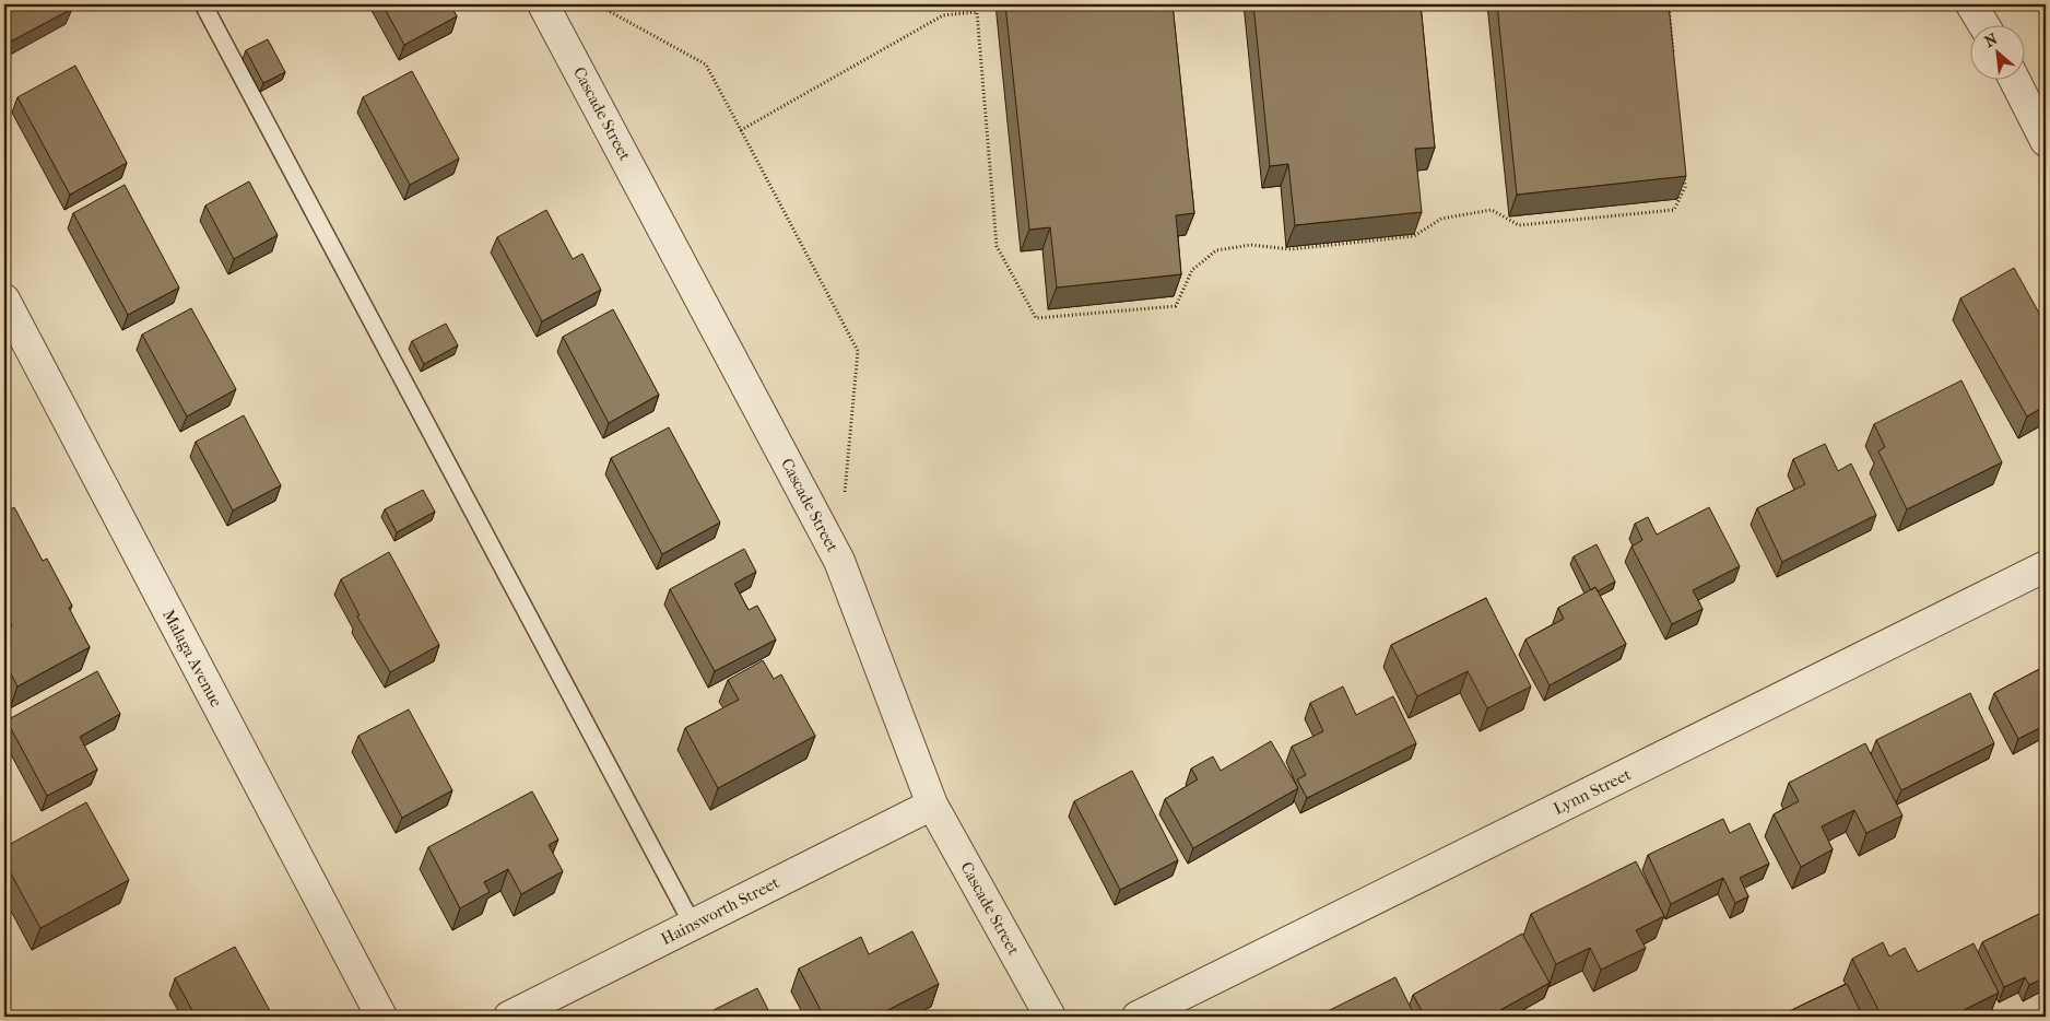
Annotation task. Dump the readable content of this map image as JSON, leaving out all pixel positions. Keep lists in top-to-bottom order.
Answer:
{
  "streets": {
    "street": [
      "Cascade Street",
      "Malaga Avenue",
      "Lynn Street",
      "Hainsworth Street"
    ]
  },
  "crossings": [
    ["Cascade Street", "Hainsworth Street"]
  ],
  "north": "top left"
}
